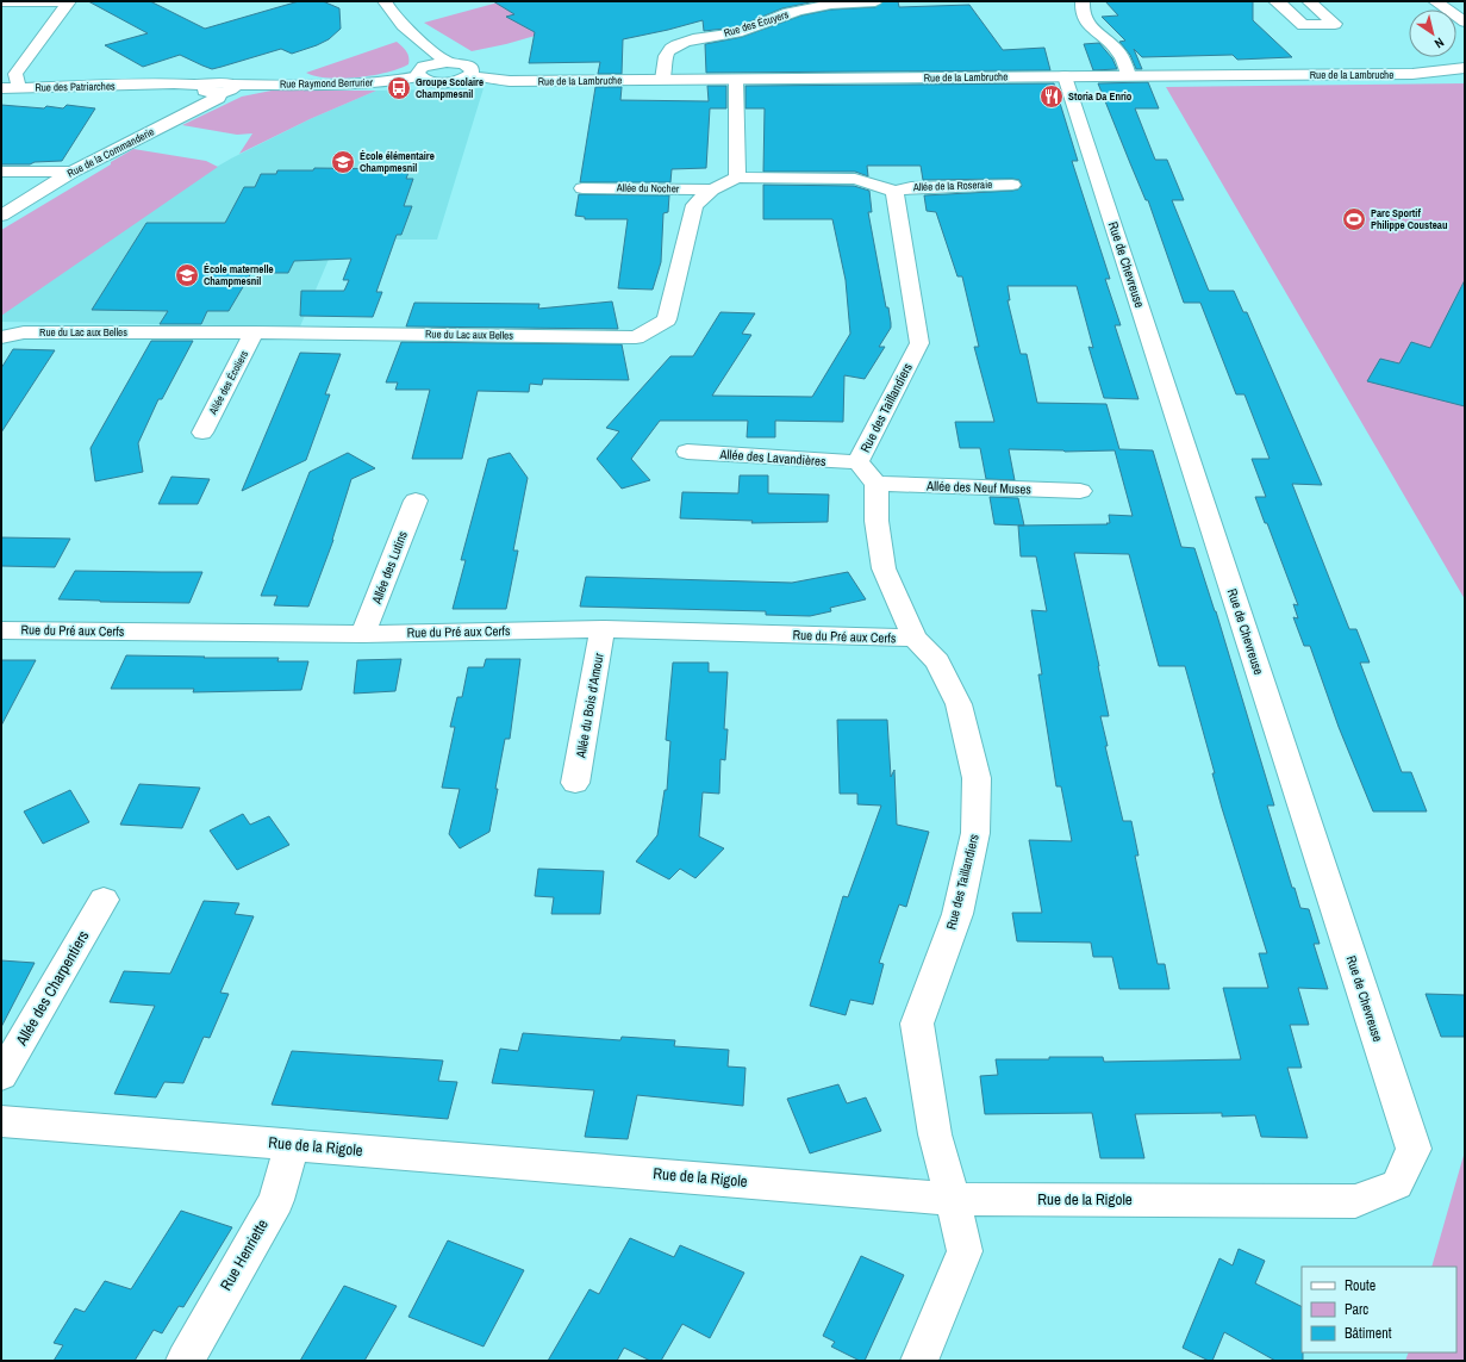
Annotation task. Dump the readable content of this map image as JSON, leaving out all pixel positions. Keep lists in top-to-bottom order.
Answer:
{
  "streets": {
    "street": [
      "Rue des Écuyers",
      "Rue de la Lambruche",
      "Rue Raymond Berrurier",
      "Rue des Patriarches",
      "Rue de la Commanderie",
      "Allée de la Roseraie",
      "Allée du Nocher",
      "Rue de Chevreuse",
      "Rue du Lac aux Belles",
      "Allée des Écoliers",
      "Rue des Taillandiers",
      "Allée des Lavandières",
      "Allée des Neuf Muses",
      "Allée des Lutins",
      "Rue du Pré aux Cerfs",
      "Allée du Bois d'Amour",
      "Allée des Charpentiers",
      "Rue de la Rigole",
      "Rue Henriette"
    ]
  },
  "crossings": [
    ["Rue des Écuyers", "Rue de la Lambruche"],
    ["Rue de la Lambruche", "Rue Raymond Berrurier"],
    ["Rue de la Lambruche", "Rue de Chevreuse"],
    ["Rue Raymond Berrurier", "Rue des Patriarches"],
    ["Rue Raymond Berrurier", "Rue de la Commanderie"],
    ["Rue des Patriarches", "Rue de la Commanderie"],
    ["Allée de la Roseraie", "Rue des Taillandiers"],
    ["Allée du Nocher", "Rue du Lac aux Belles"],
    ["Rue de Chevreuse", "Rue de la Rigole"],
    ["Rue du Lac aux Belles", "Allée des Écoliers"],
    ["Rue des Taillandiers", "Allée des Lavandières"],
    ["Rue des Taillandiers", "Allée des Neuf Muses"],
    ["Rue des Taillandiers", "Rue du Pré aux Cerfs"],
    ["Rue des Taillandiers", "Rue de la Rigole"],
    ["Allée des Lutins", "Rue du Pré aux Cerfs"],
    ["Rue du Pré aux Cerfs", "Allée du Bois d'Amour"],
    ["Rue de la Rigole", "Rue Henriette"]
  ],
  "places": {
    "bus stop": ["Groupe Scolaire Champmesnil"],
    "restaurant": ["Storia Da Enrio"],
    "school or university": ["École élémentaire Champmesnil", "École maternelle Champmesnil"],
    "sports": ["Parc Sportif Philippe Cousteau"]
  },
  "legend": ["Route", "Parc", "Bâtiment"],
  "north": "bottom right"
}
